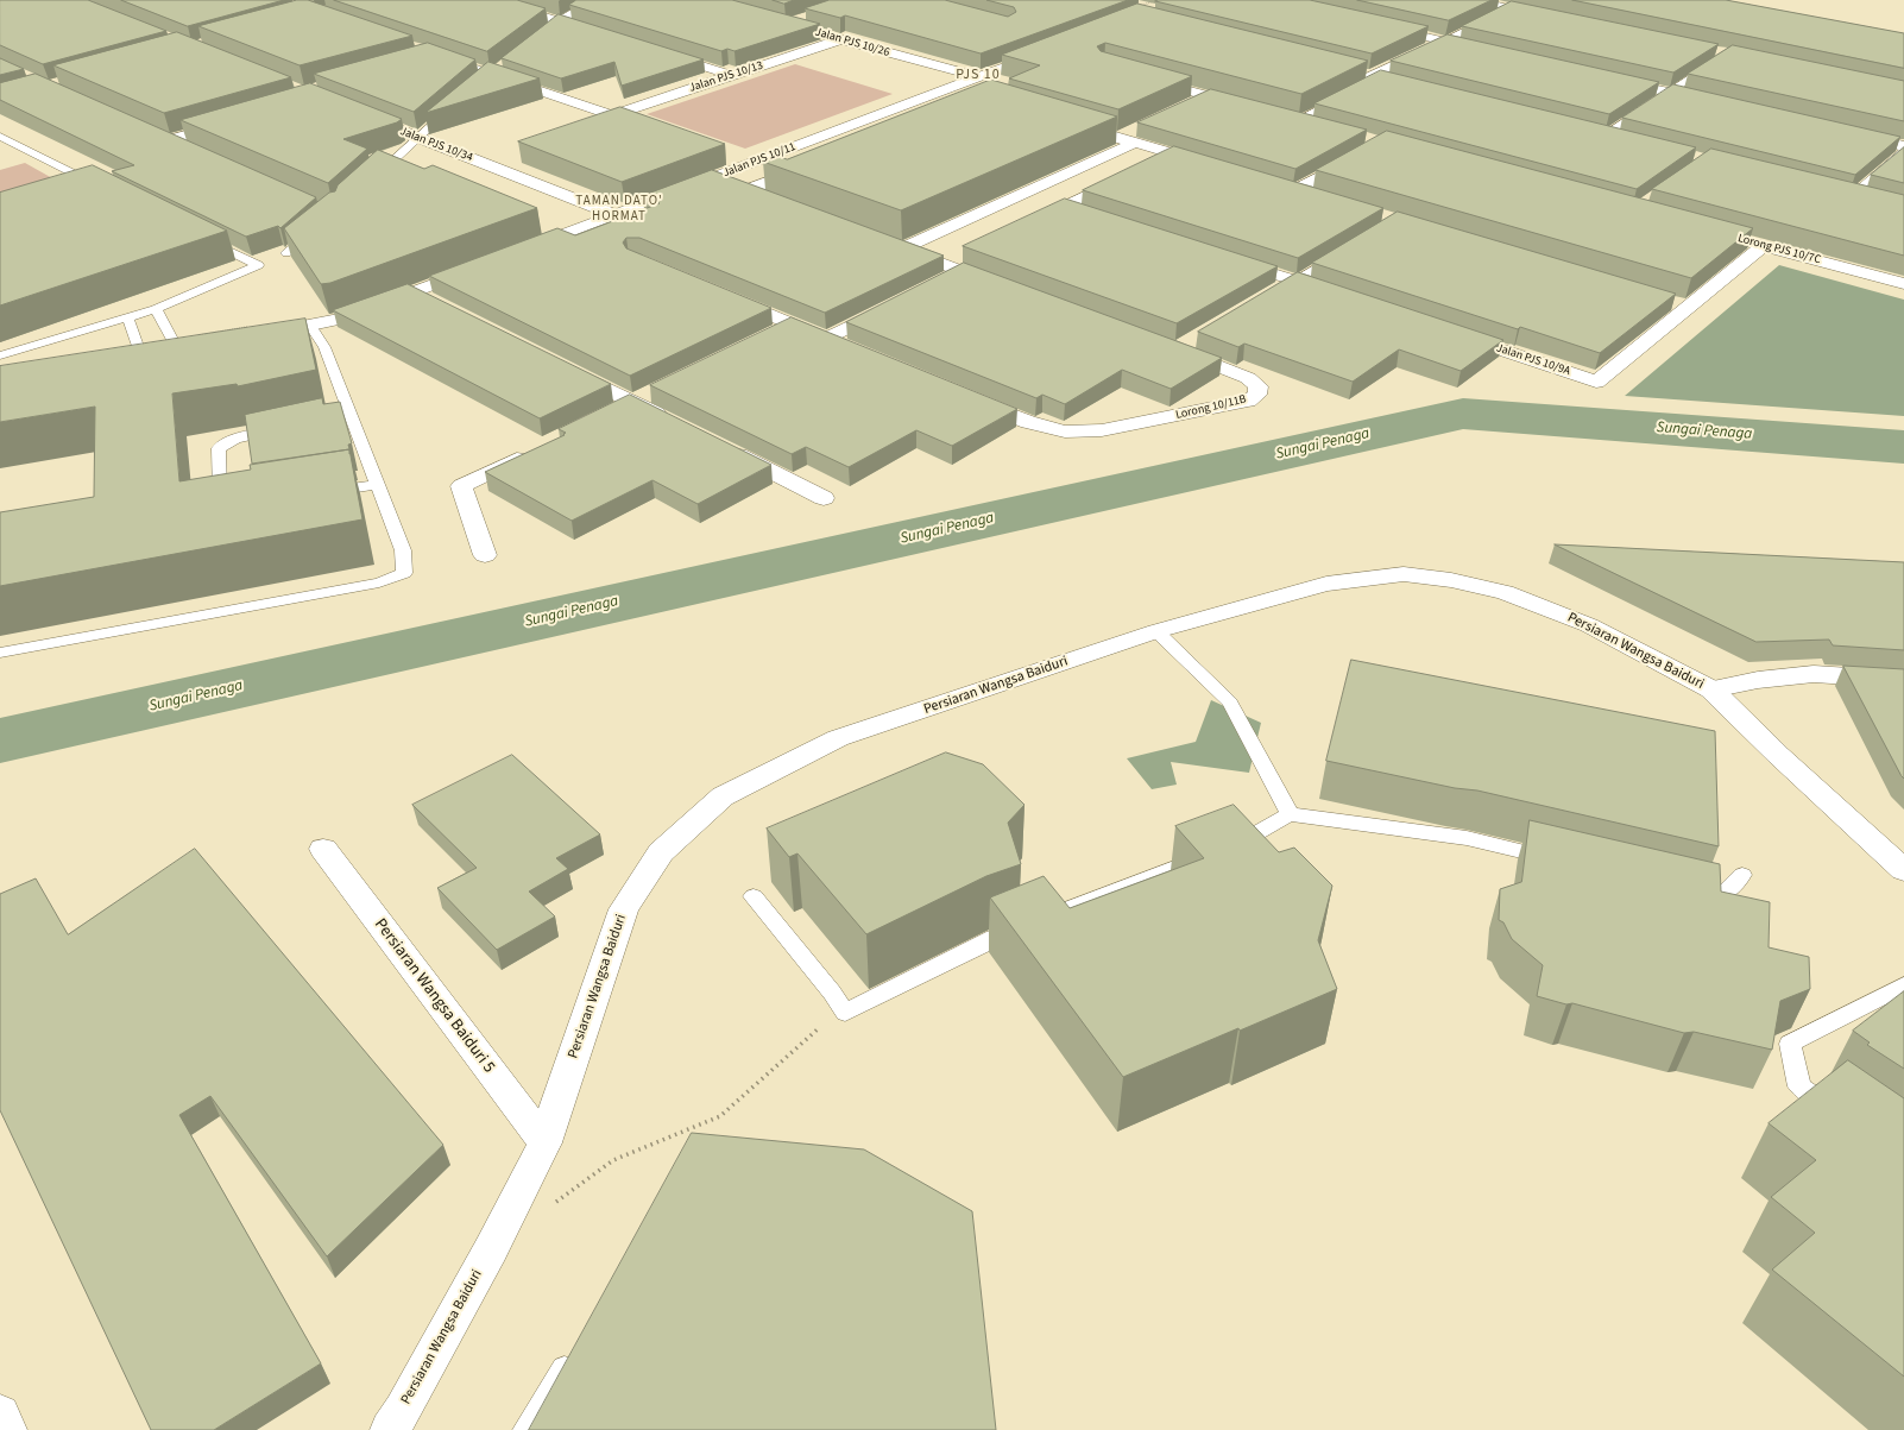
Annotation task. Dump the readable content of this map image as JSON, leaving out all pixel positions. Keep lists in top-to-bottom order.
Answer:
{
  "streets": {
    "street": [
      "Jalan PJS 10/26",
      "Jalan PJS 10/13",
      "Jalan PJS 10/34",
      "Jalan PJS 10/11",
      "Lorong PJS 10/7C",
      "Jalan PJS 10/9A",
      "Lorong 10/11B",
      "Persiaran Wangsa Baiduri",
      "Persiaran Wangsa Baiduri 5"
    ]
  },
  "crossings": [
    ["Jalan PJS 10/26", "Jalan PJS 10/13"],
    ["Jalan PJS 10/26", "Jalan PJS 10/11"],
    ["Jalan PJS 10/34", "Jalan PJS 10/11"],
    ["Persiaran Wangsa Baiduri", "Persiaran Wangsa Baiduri 5"]
  ],
  "districts": ["PJS 10", "TAMAN DATO' HORMAT"],
  "water": ["Sungai Penaga"]
}
